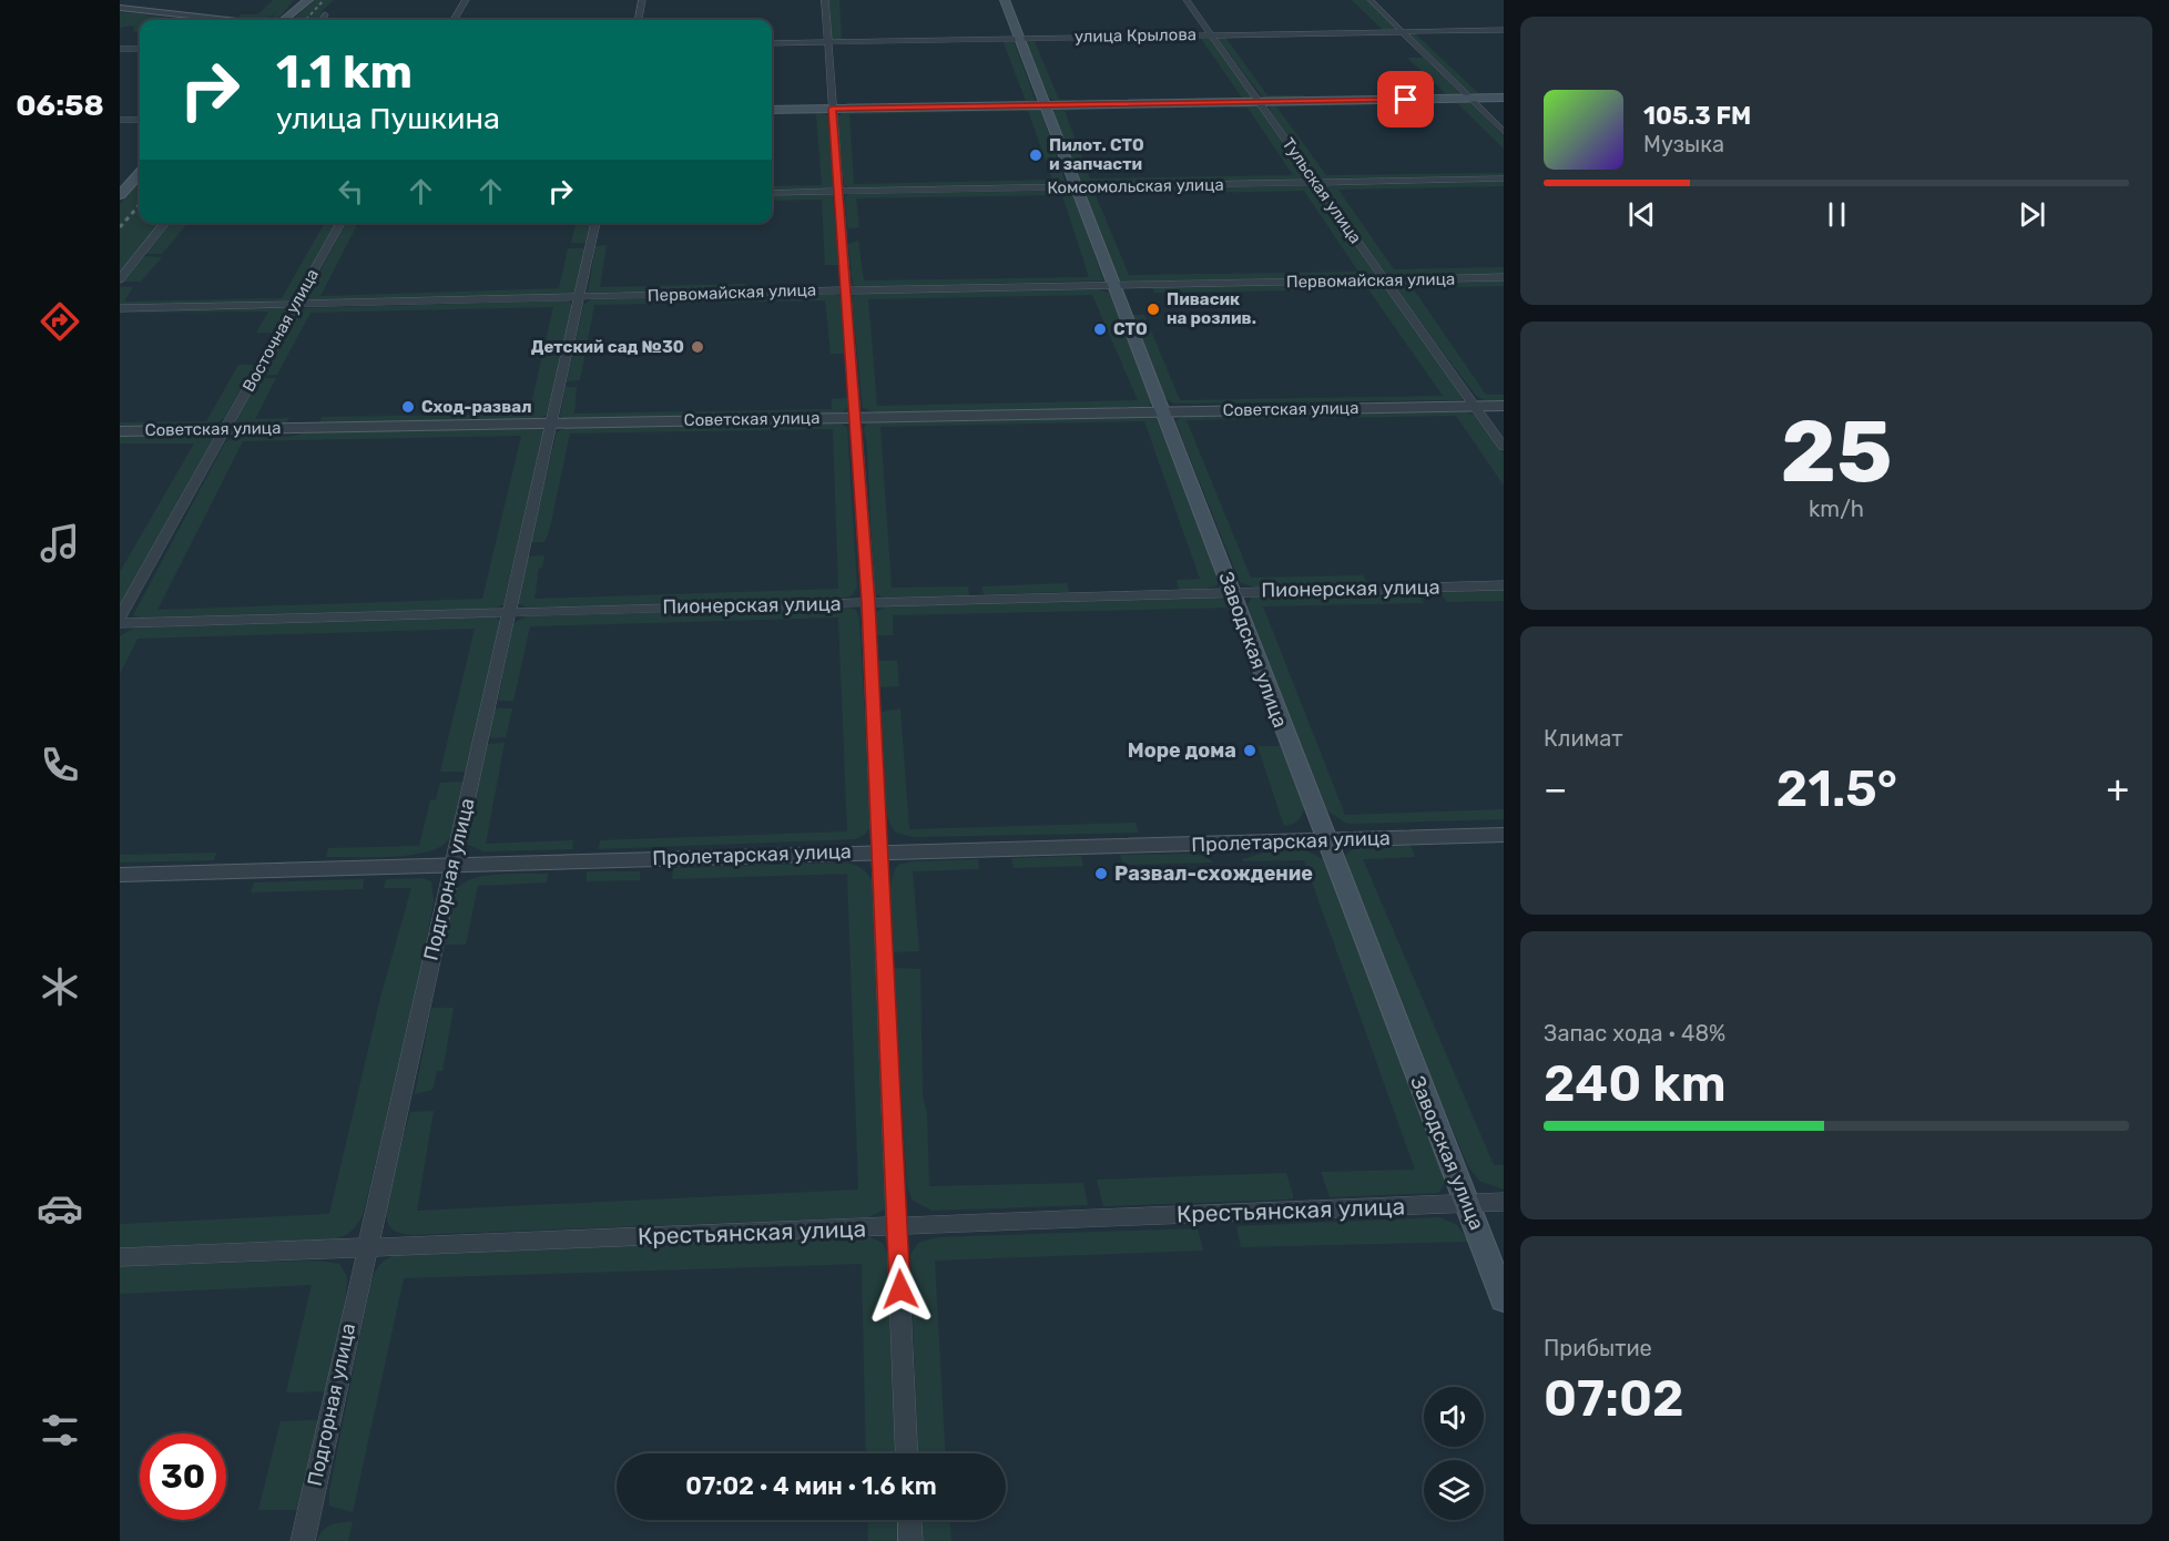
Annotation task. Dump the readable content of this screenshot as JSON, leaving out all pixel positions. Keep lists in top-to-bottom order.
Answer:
{
  "streets": {
    "main road": ["Заводская улица"],
    "street": [
      "улица Крылова",
      "Комсомольская улица",
      "Тульская улица",
      "Первомайская улица",
      "Восточная улица",
      "Советская улица",
      "Пионерская улица",
      "Пролетарская улица",
      "Подгорная улица",
      "Крестьянская улица"
    ]
  },
  "crossings": [
    ["улица Крылова", "Тульская улица"],
    ["улица Крылова", "Заводская улица"],
    ["Комсомольская улица", "Тульская улица"],
    ["Комсомольская улица", "Заводская улица"],
    ["Тульская улица", "Первомайская улица"],
    ["Тульская улица", "Советская улица"],
    ["Первомайская улица", "Восточная улица"],
    ["Первомайская улица", "Заводская улица"],
    ["Первомайская улица", "Подгорная улица"],
    ["Восточная улица", "Советская улица"],
    ["Советская улица", "Заводская улица"],
    ["Советская улица", "Подгорная улица"],
    ["Пионерская улица", "Заводская улица"],
    ["Пионерская улица", "Подгорная улица"],
    ["Заводская улица", "Пролетарская улица"],
    ["Заводская улица", "Крестьянская улица"],
    ["Пролетарская улица", "Подгорная улица"],
    ["Подгорная улица", "Крестьянская улица"]
  ],
  "places": [
    "Пилот. СТО и запчасти",
    "Пивасик на розлив.",
    "СТО",
    "Детский сад №30",
    "Сход-развал",
    "Море дома",
    "Развал-схождение"
  ],
  "page": {
    "tabs": "06:58",
    "turn": ["1.1 km", "улица Пушкина"],
    "song": ["105.3 FM", "Музыка"],
    "tile": [
      ["25", "km/h"],
      "Климат",
      ["Запас хода · 48%", "240 km"],
      ["Прибытие", "07:02"]
    ],
    "heat": ["−", "21.5°", "+"],
    "limit": "30",
    "trip": "07:02 · 4 мин · 1.6 km"
  }
}
